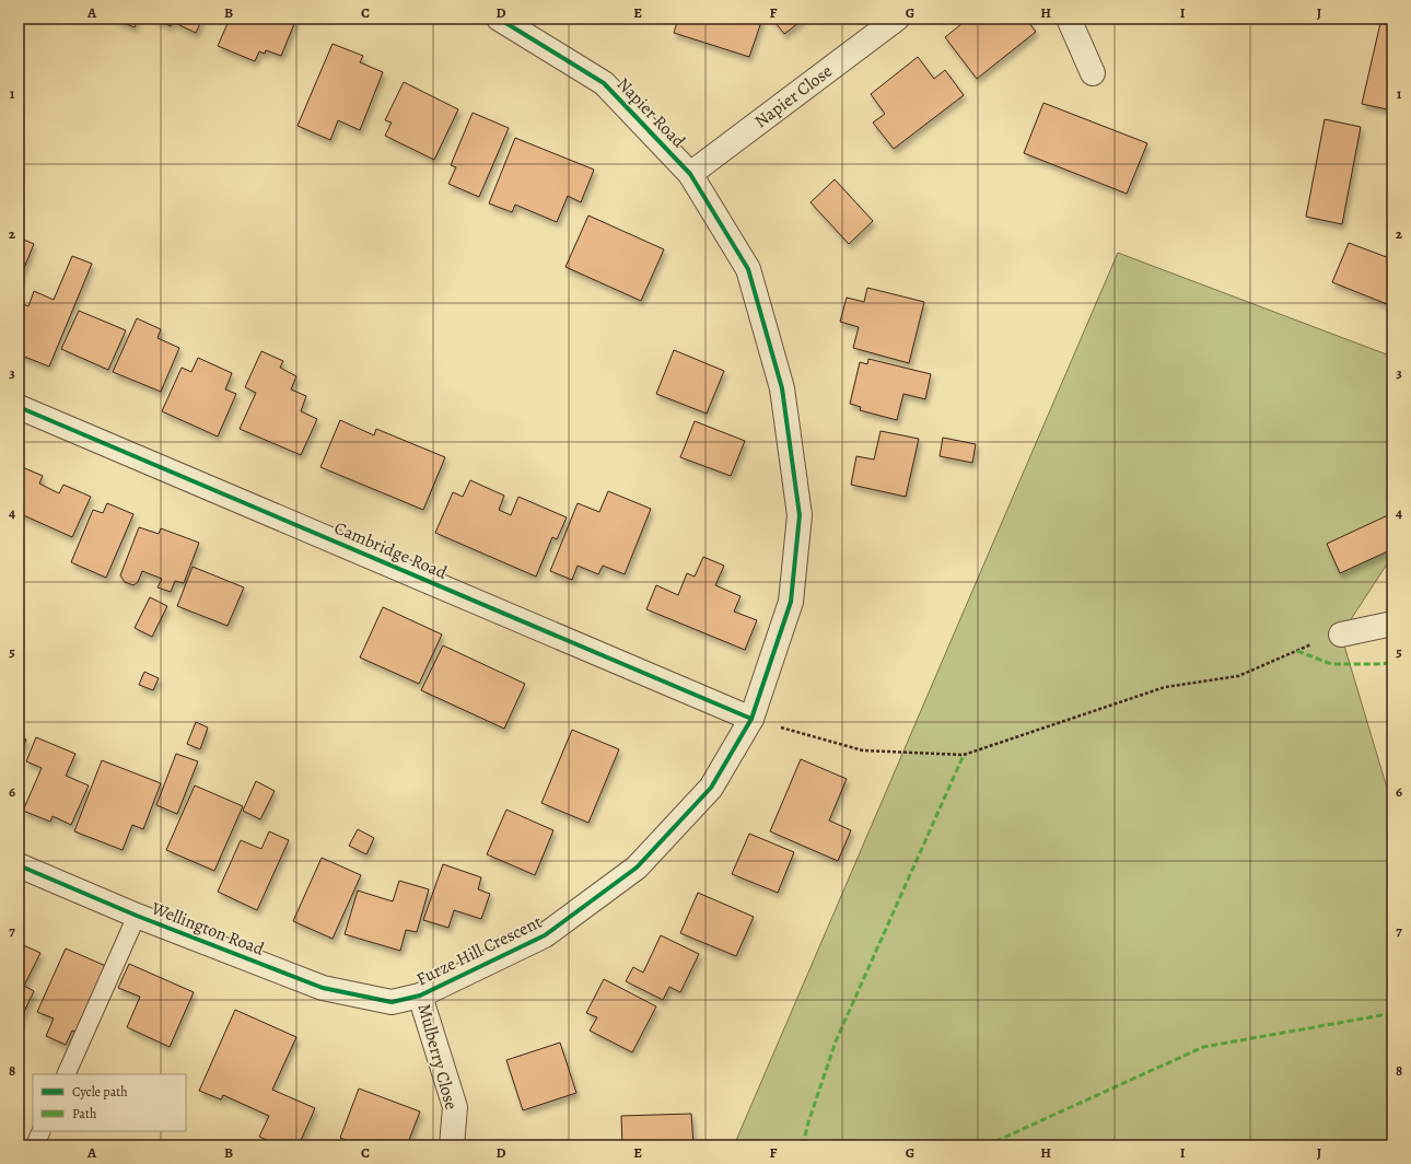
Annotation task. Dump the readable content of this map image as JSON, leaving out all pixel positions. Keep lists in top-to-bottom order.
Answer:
{
  "streets": {
    "street": [
      "Napier Close",
      "Napier Road",
      "Cambridge Road",
      "Wellington Road",
      "Furze Hill Crescent",
      "Mulberry Close"
    ]
  },
  "crossings": [
    ["Napier Close", "Napier Road"],
    ["Napier Close", "Furze Hill Crescent"],
    ["Napier Road", "Furze Hill Crescent"],
    ["Cambridge Road", "Furze Hill Crescent"],
    ["Wellington Road", "Furze Hill Crescent"],
    ["Furze Hill Crescent", "Mulberry Close"]
  ],
  "legend": ["Cycle path", "Path"],
  "grid": {
    "columns": [
      "A",
      "B",
      "C",
      "D",
      "E",
      "F",
      "G",
      "H",
      "I",
      "J"
    ],
    "rows": [
      "1",
      "2",
      "3",
      "4",
      "5",
      "6",
      "7",
      "8"
    ]
  }
}
